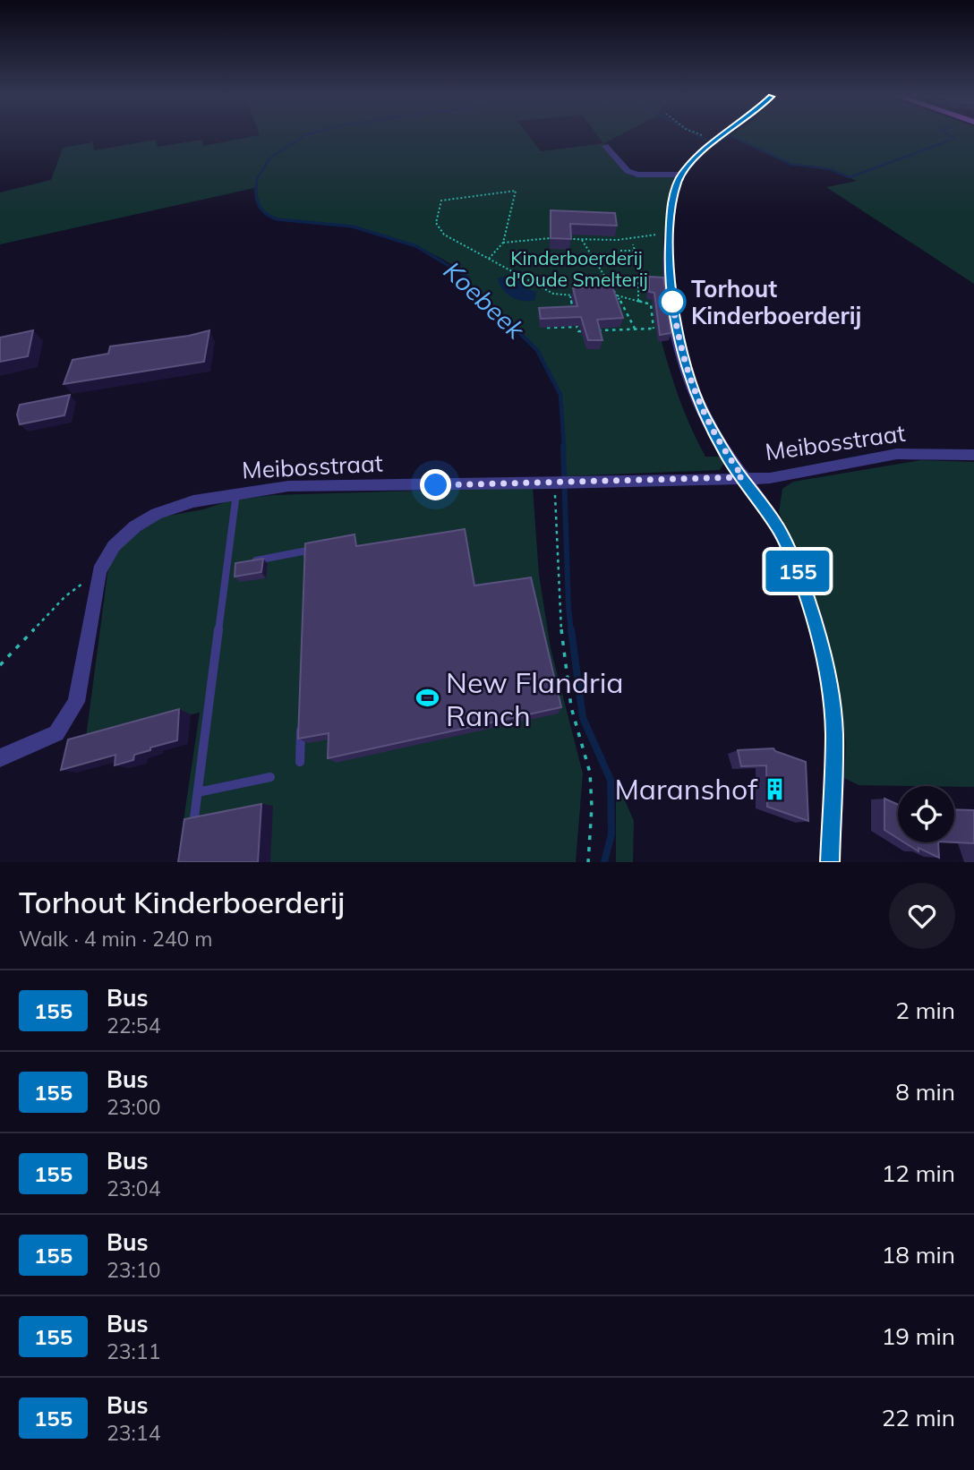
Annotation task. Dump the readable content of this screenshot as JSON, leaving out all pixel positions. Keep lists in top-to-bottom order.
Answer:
{
  "streets": {
    "street": ["Meibosstraat"]
  },
  "water": ["Koebeek"],
  "parks": ["Kinderboerderij d'Oude Smelterij"],
  "places": {
    "other": ["Torhout Kinderboerderij"],
    "sports": ["New Flandria Ranch"],
    "building": ["Maranshof"]
  },
  "lines": ["bus line 155"],
  "page": {
    "on_map": "155",
    "heading": ["Torhout Kinderboerderij", "Walk · 4 min · 240 m"],
    "list": [
      {
        "mark": "155",
        "name": "Bus",
        "note": "22:54",
        "value": "2 min"
      },
      {
        "mark": "155",
        "name": "Bus",
        "note": "23:00",
        "value": "8 min"
      },
      {
        "mark": "155",
        "name": "Bus",
        "note": "23:04",
        "value": "12 min"
      },
      {
        "mark": "155",
        "name": "Bus",
        "note": "23:10",
        "value": "18 min"
      },
      {
        "mark": "155",
        "name": "Bus",
        "note": "23:11",
        "value": "19 min"
      },
      {
        "mark": "155",
        "name": "Bus",
        "note": "23:14",
        "value": "22 min"
      }
    ]
  }
}
